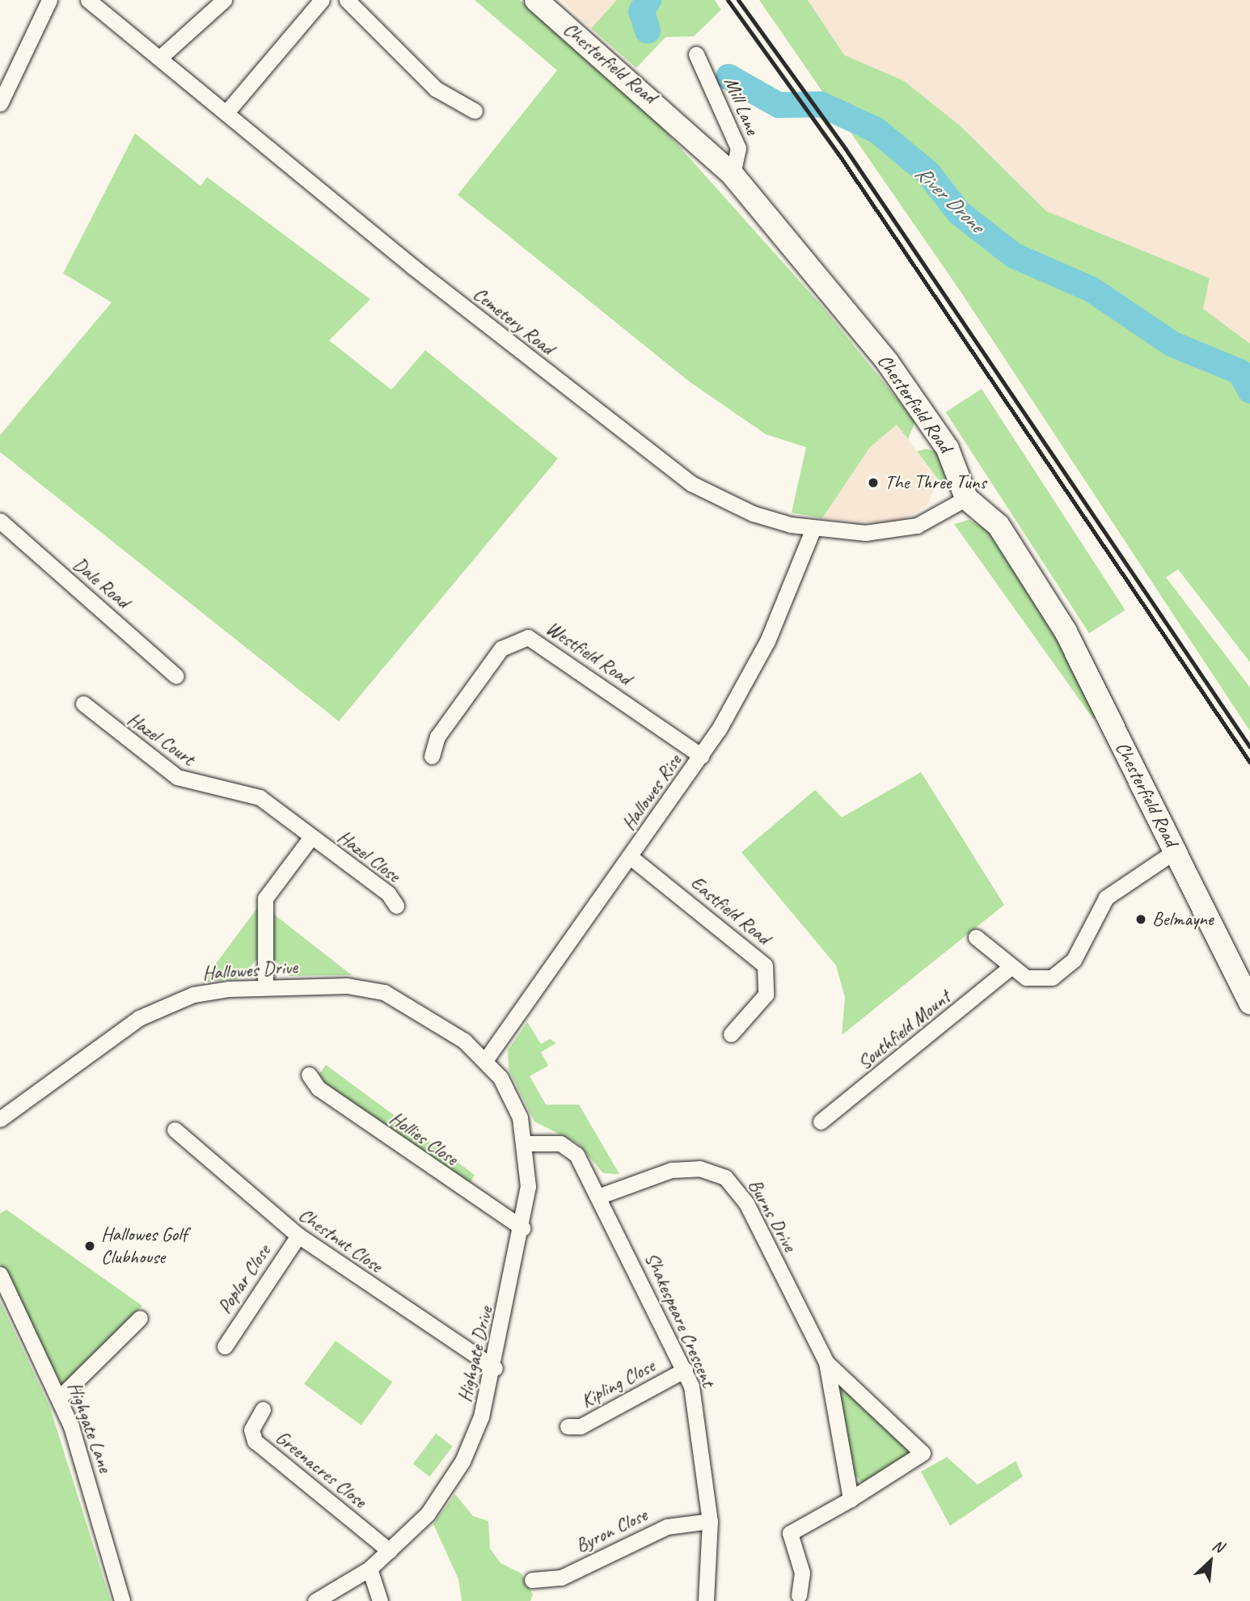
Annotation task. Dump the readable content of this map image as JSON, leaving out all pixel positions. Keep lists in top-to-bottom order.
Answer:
{
  "streets": {
    "main road": ["Chesterfield Road"],
    "street": [
      "Mill Lane",
      "Cemetery Road",
      "Dale Road",
      "Westfield Road",
      "Hazel Court",
      "Hallowes Rise",
      "Hazel Close",
      "Eastfield Road",
      "Hallowes Drive",
      "Southfield Mount",
      "Hollies Close",
      "Burns Drive",
      "Chestnut Close",
      "Poplar Close",
      "Shakespeare Crescent",
      "Highgate Drive",
      "Kipling Close",
      "Highgate Lane",
      "Greenacres Close",
      "Byron Close"
    ]
  },
  "crossings": [
    ["Chesterfield Road", "Mill Lane"],
    ["Chesterfield Road", "Cemetery Road"],
    ["Cemetery Road", "Hallowes Rise"],
    ["Westfield Road", "Hallowes Rise"],
    ["Hazel Court", "Hazel Close"],
    ["Hallowes Rise", "Eastfield Road"],
    ["Hallowes Rise", "Hallowes Drive"],
    ["Hallowes Rise", "Highgate Drive"],
    ["Hazel Close", "Hallowes Drive"],
    ["Hallowes Drive", "Highgate Drive"],
    ["Hollies Close", "Highgate Drive"],
    ["Burns Drive", "Shakespeare Crescent"],
    ["Chestnut Close", "Poplar Close"],
    ["Chestnut Close", "Highgate Drive"],
    ["Shakespeare Crescent", "Highgate Drive"],
    ["Shakespeare Crescent", "Kipling Close"],
    ["Shakespeare Crescent", "Byron Close"],
    ["Highgate Drive", "Greenacres Close"]
  ],
  "water": ["River Drone"],
  "places": ["The Three Tuns", "Belmayne", "Hallowes Golf Clubhouse"],
  "north": "top right"
}
